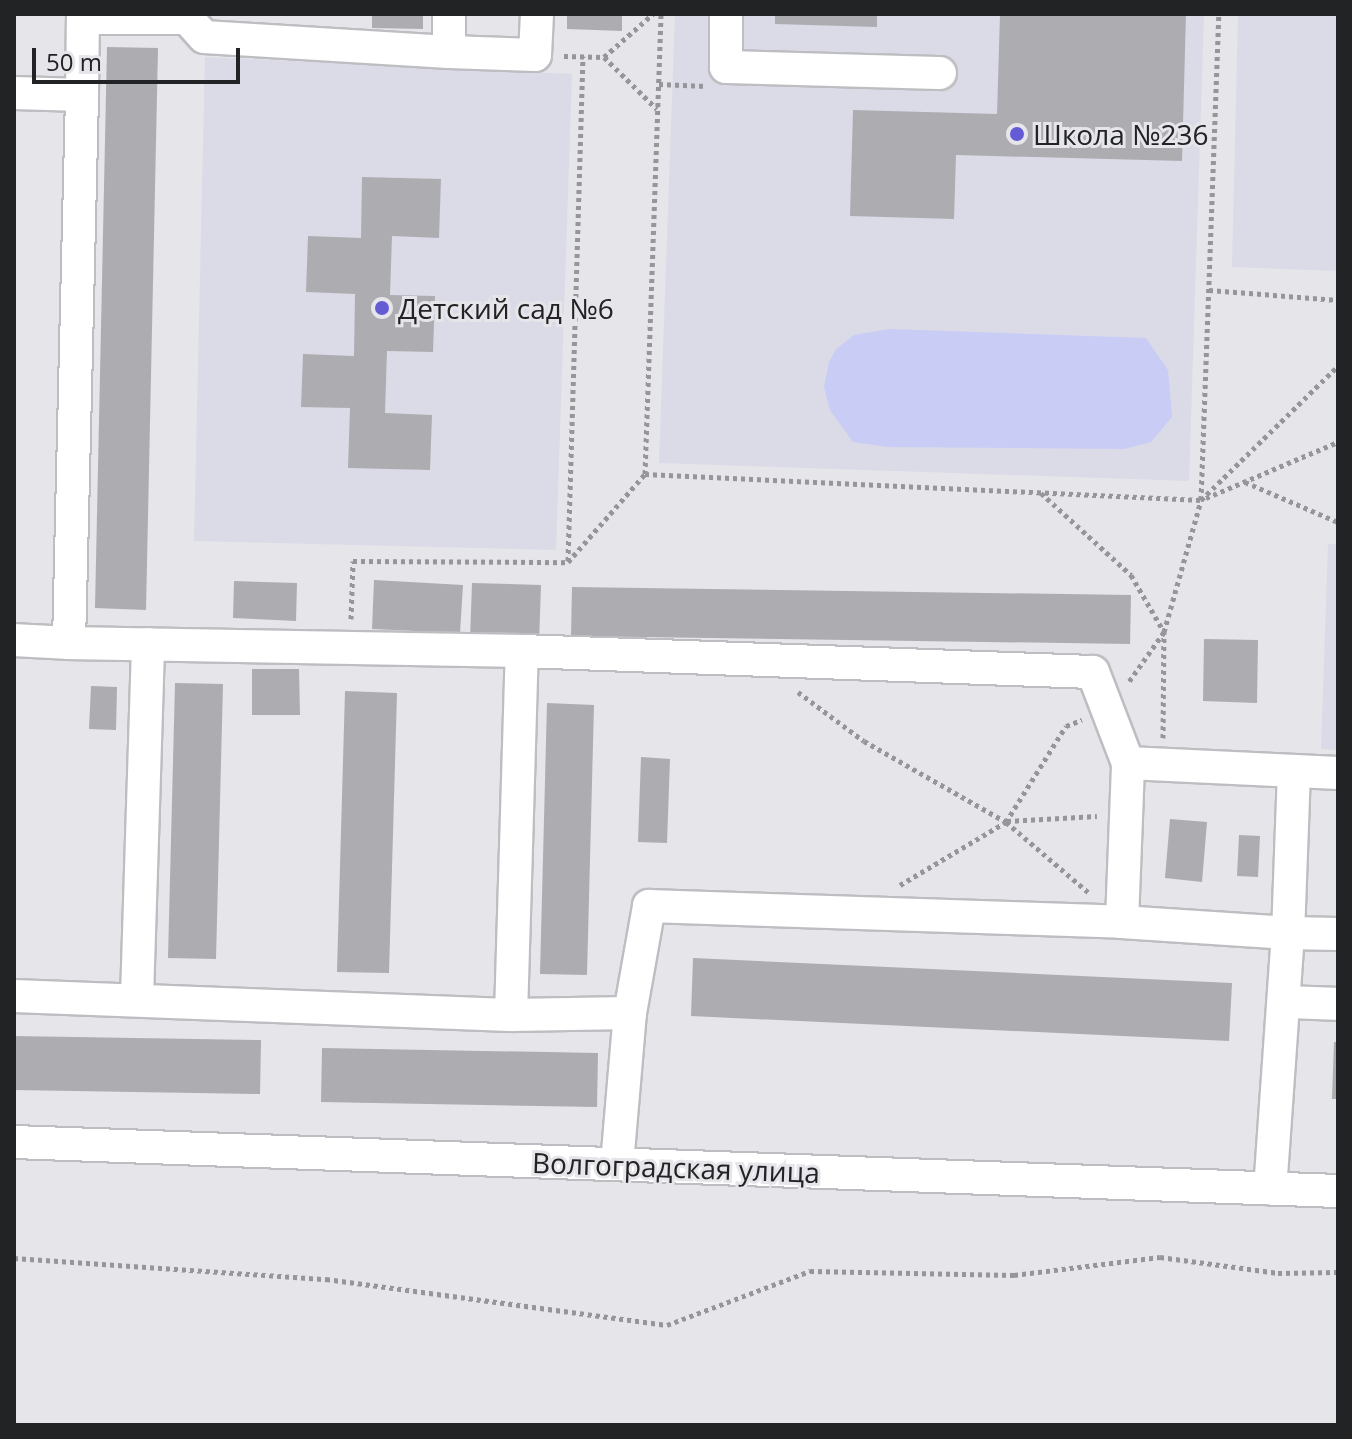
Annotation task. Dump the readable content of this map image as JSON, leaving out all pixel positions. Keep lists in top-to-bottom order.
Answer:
{
  "streets": {
    "street": ["Волгоградская улица"]
  },
  "places": ["Школа №236", "Детский сад №6"],
  "scale_bar": "50 m"
}
